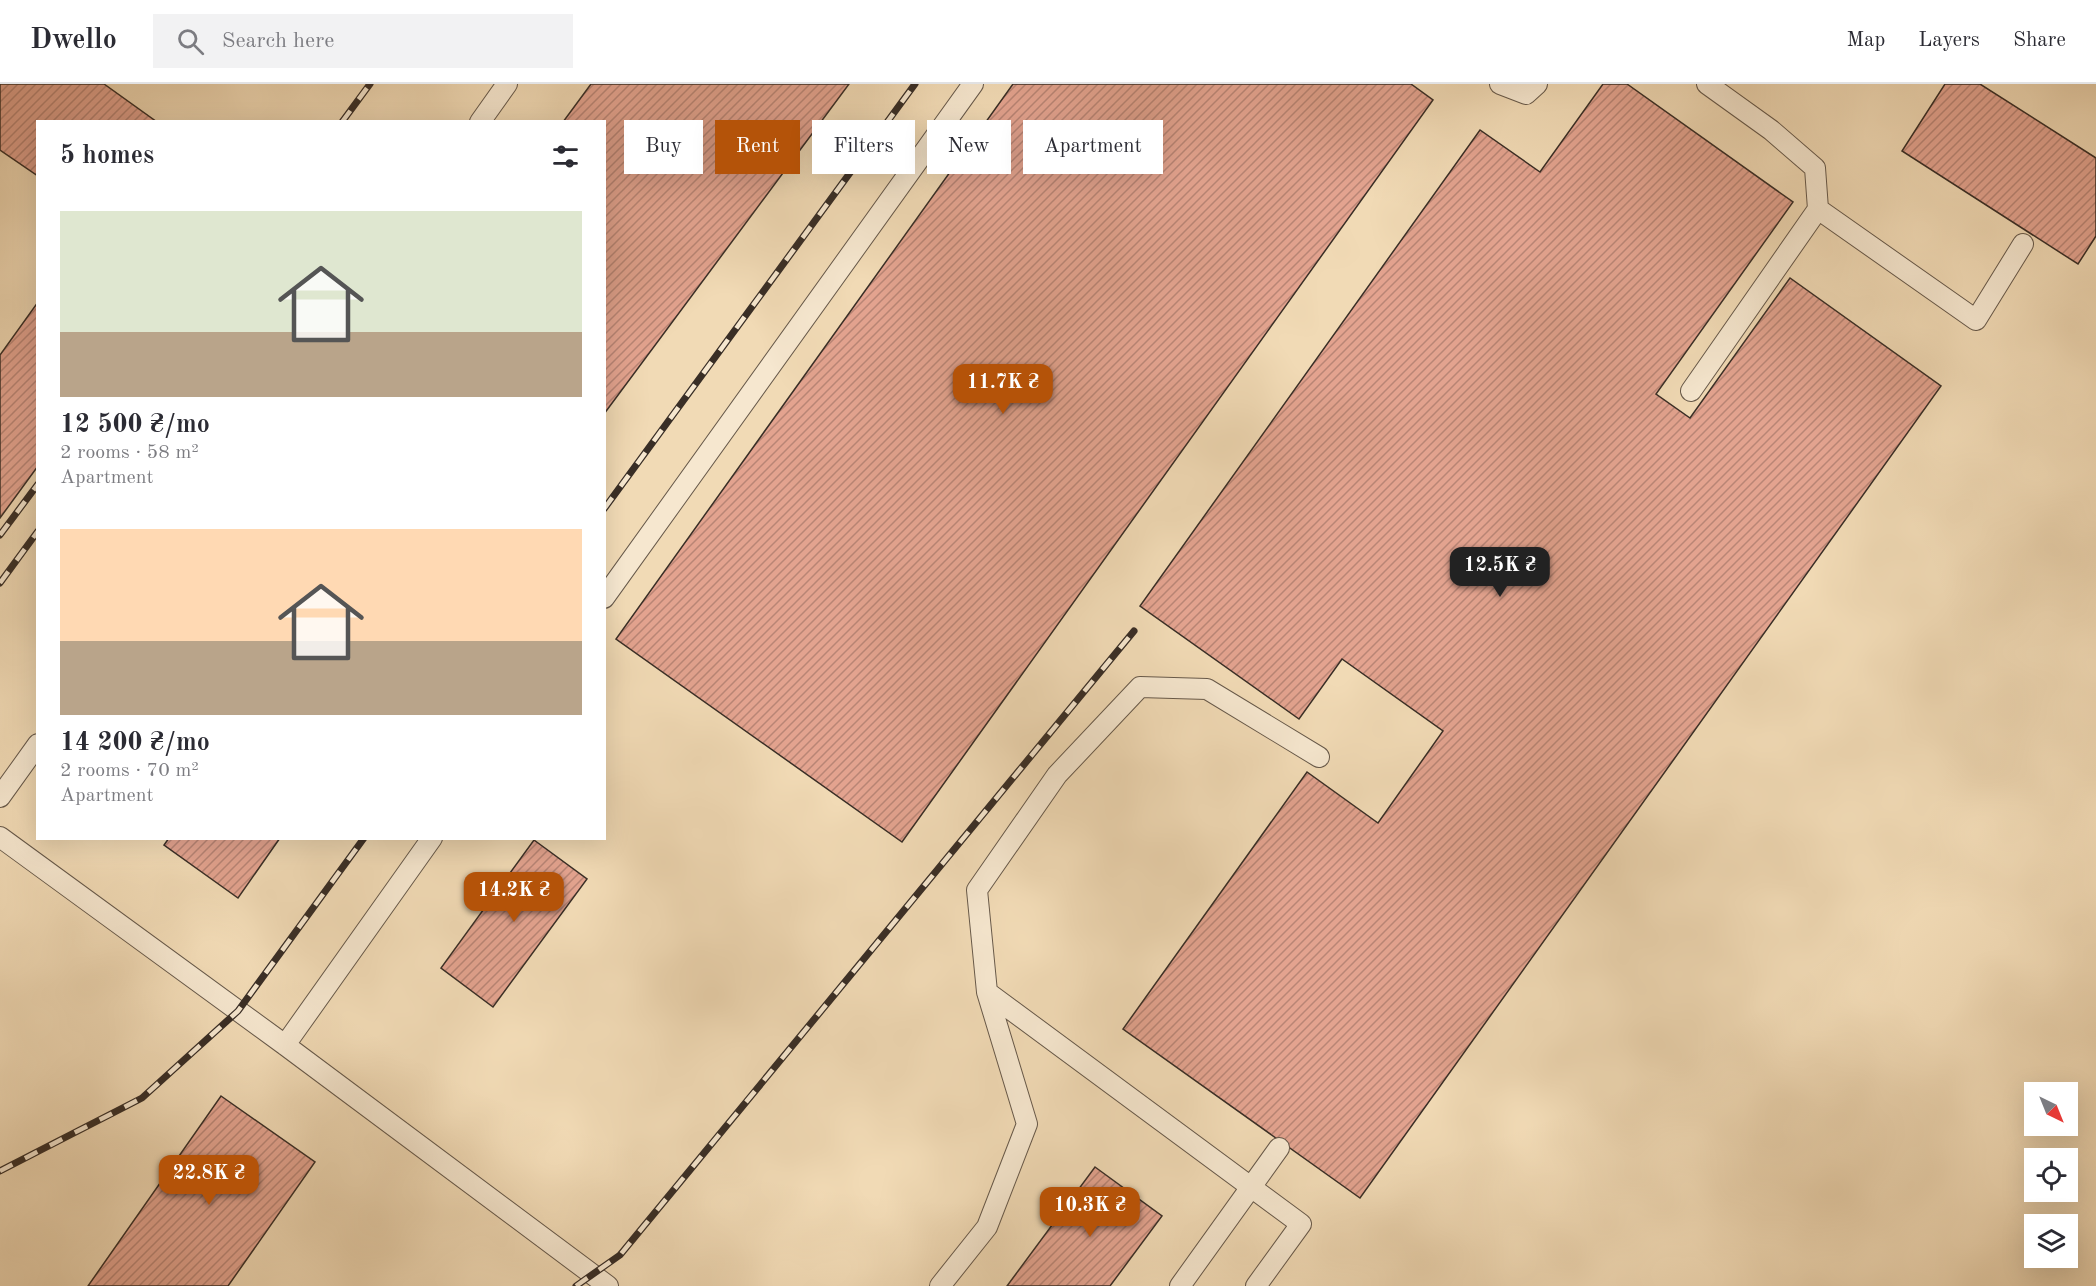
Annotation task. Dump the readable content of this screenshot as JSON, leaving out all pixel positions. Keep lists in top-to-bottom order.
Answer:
{
  "north": "bottom right",
  "page": {
    "header": "Dwello",
    "search": "Search here",
    "nav": ["Map", "Layers", "Share"],
    "chip": [
      "Buy",
      "Rent",
      "Filters",
      "New",
      "Apartment"
    ],
    "heading": "5 homes",
    "list": [
      {
        "name": "12 500 ₴/mo",
        "note": "2 rooms · 58 m² · Apartment"
      },
      {
        "name": "14 200 ₴/mo",
        "note": "2 rooms · 70 m² · Apartment"
      }
    ],
    "price": [
      "11.7K ₴",
      "12.5K ₴",
      "14.2K ₴",
      "22.8K ₴",
      "10.3K ₴"
    ]
  }
}
